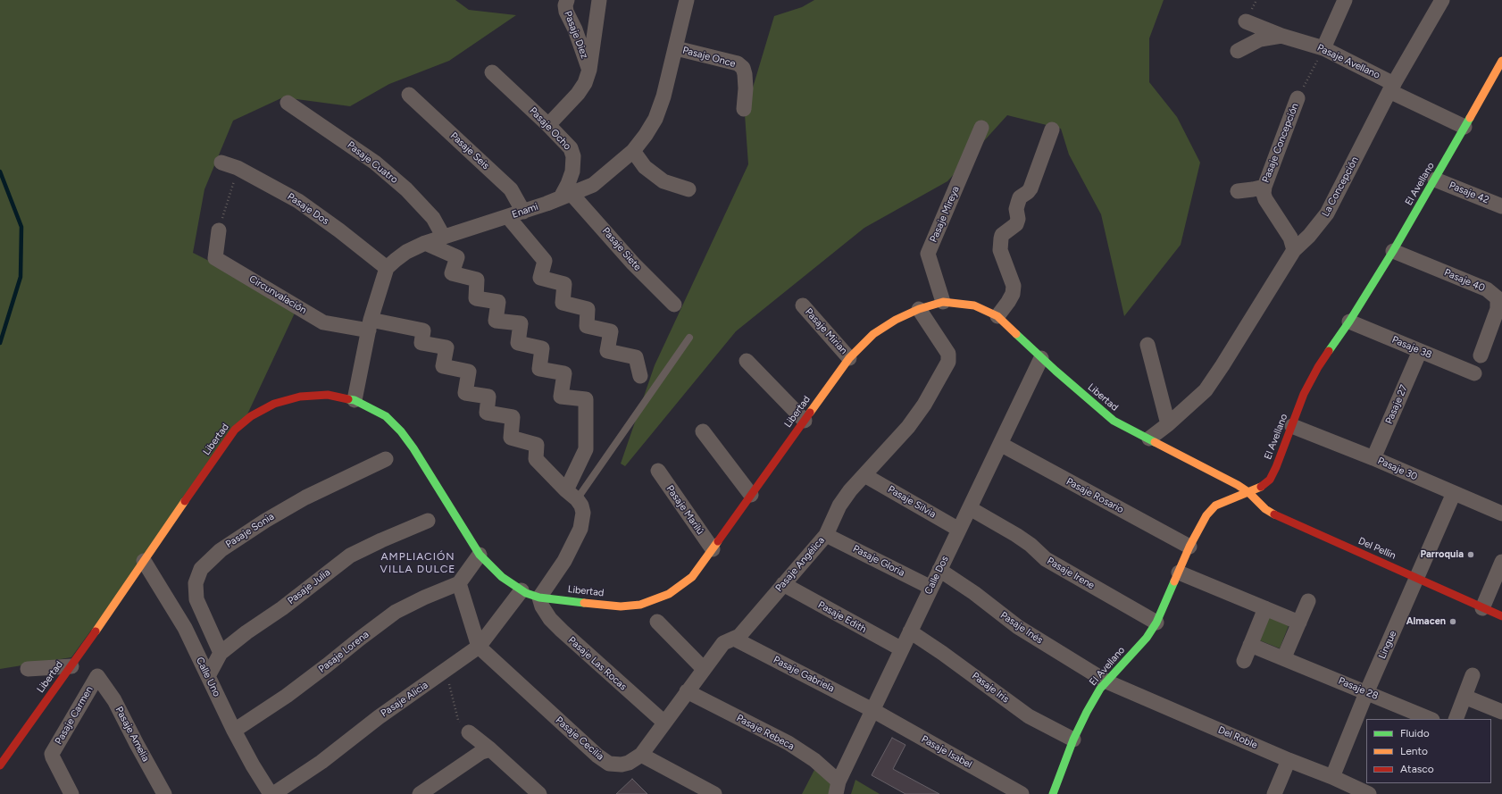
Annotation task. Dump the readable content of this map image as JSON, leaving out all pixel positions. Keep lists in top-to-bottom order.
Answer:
{
  "streets": {
    "street": [
      "Pasaje Diez",
      "Pasaje Once",
      "Pasaje Avellano",
      "Pasaje Ocho",
      "Pasaje Concepción",
      "Pasaje Seis",
      "Pasaje Cuatro",
      "El Avellano",
      "La Concepción",
      "Pasaje 42",
      "Pasaje Dos",
      "Enami",
      "Pasaje Mireya",
      "Pasaje Siete",
      "Pasaje 40",
      "Circunvalación",
      "Pasaje Mirian",
      "Pasaje 38",
      "Libertad",
      "Pasaje 27",
      "Pasaje 30",
      "Pasaje Rosario",
      "Pasaje Silvia",
      "Pasaje Marilú",
      "Pasaje Sonia",
      "Del Pellin",
      "Pasaje Gloria",
      "Pasaje Angélica",
      "Pasaje Irene",
      "Calle Dos",
      "Pasaje Julia",
      "Pasaje Edith",
      "Pasaje Inés",
      "Lingue",
      "Pasaje Lorena",
      "Pasaje Las Rocas",
      "Pasaje Gabriela",
      "Calle Uno",
      "Pasaje Iris",
      "Pasaje 28",
      "Pasaje Alicia",
      "Pasaje Carmen",
      "Pasaje Rebeca",
      "Pasaje Amelia",
      "Del Roble",
      "Pasaje Cecilia",
      "Pasaje Isabel"
    ]
  },
  "crossings": [
    ["Pasaje Diez", "Pasaje Ocho"],
    ["Pasaje Once", "Enami"],
    ["Pasaje Avellano", "El Avellano"],
    ["Pasaje Avellano", "La Concepción"],
    ["Pasaje Ocho", "Enami"],
    ["Pasaje Ocho", "Pasaje Siete"],
    ["Pasaje Concepción", "La Concepción"],
    ["Pasaje Seis", "Enami"],
    ["Pasaje Cuatro", "Enami"],
    ["El Avellano", "Pasaje 42"],
    ["El Avellano", "Pasaje 40"],
    ["El Avellano", "Pasaje 38"],
    ["El Avellano", "Libertad"],
    ["El Avellano", "Pasaje 30"],
    ["El Avellano", "Pasaje Rosario"],
    ["El Avellano", "Del Pellin"],
    ["El Avellano", "Pasaje Irene"],
    ["El Avellano", "Pasaje Inés"],
    ["El Avellano", "Pasaje Iris"],
    ["El Avellano", "Del Roble"],
    ["La Concepción", "Libertad"],
    ["Pasaje Dos", "Enami"],
    ["Enami", "Pasaje Siete"],
    ["Pasaje Mireya", "Libertad"],
    ["Pasaje Mirian", "Libertad"],
    ["Pasaje 38", "Pasaje 27"],
    ["Libertad", "Pasaje Marilú"],
    ["Libertad", "Del Pellin"],
    ["Libertad", "Pasaje Angélica"],
    ["Libertad", "Calle Dos"],
    ["Libertad", "Pasaje Las Rocas"],
    ["Libertad", "Calle Uno"],
    ["Libertad", "Pasaje Alicia"],
    ["Pasaje 27", "Pasaje 30"],
    ["Pasaje 30", "Lingue"],
    ["Pasaje Rosario", "Calle Dos"],
    ["Pasaje Silvia", "Pasaje Angélica"],
    ["Pasaje Silvia", "Calle Dos"],
    ["Pasaje Sonia", "Pasaje Julia"],
    ["Del Pellin", "Lingue"],
    ["Pasaje Gloria", "Pasaje Angélica"],
    ["Pasaje Gloria", "Calle Dos"],
    ["Pasaje Angélica", "Pasaje Edith"],
    ["Pasaje Angélica", "Pasaje Las Rocas"],
    ["Pasaje Angélica", "Pasaje Gabriela"],
    ["Pasaje Angélica", "Pasaje Rebeca"],
    ["Pasaje Angélica", "Pasaje Cecilia"],
    ["Pasaje Irene", "Calle Dos"],
    ["Calle Dos", "Pasaje Edith"],
    ["Calle Dos", "Pasaje Inés"],
    ["Calle Dos", "Pasaje Gabriela"],
    ["Calle Dos", "Pasaje Iris"],
    ["Calle Dos", "Pasaje Rebeca"],
    ["Calle Dos", "Pasaje Isabel"],
    ["Pasaje Julia", "Calle Uno"],
    ["Pasaje Inés", "Del Roble"],
    ["Lingue", "Pasaje 28"],
    ["Lingue", "Del Roble"],
    ["Pasaje Lorena", "Calle Uno"],
    ["Pasaje Gabriela", "Pasaje Isabel"],
    ["Calle Uno", "Pasaje Alicia"],
    ["Pasaje Alicia", "Pasaje Cecilia"],
    ["Pasaje Carmen", "Pasaje Amelia"]
  ],
  "districts": ["AMPLIACIÓN VILLA DULCE"],
  "places": ["Parroquia", "Almacen"],
  "legend": ["Fluido", "Lento", "Atasco"]
}
